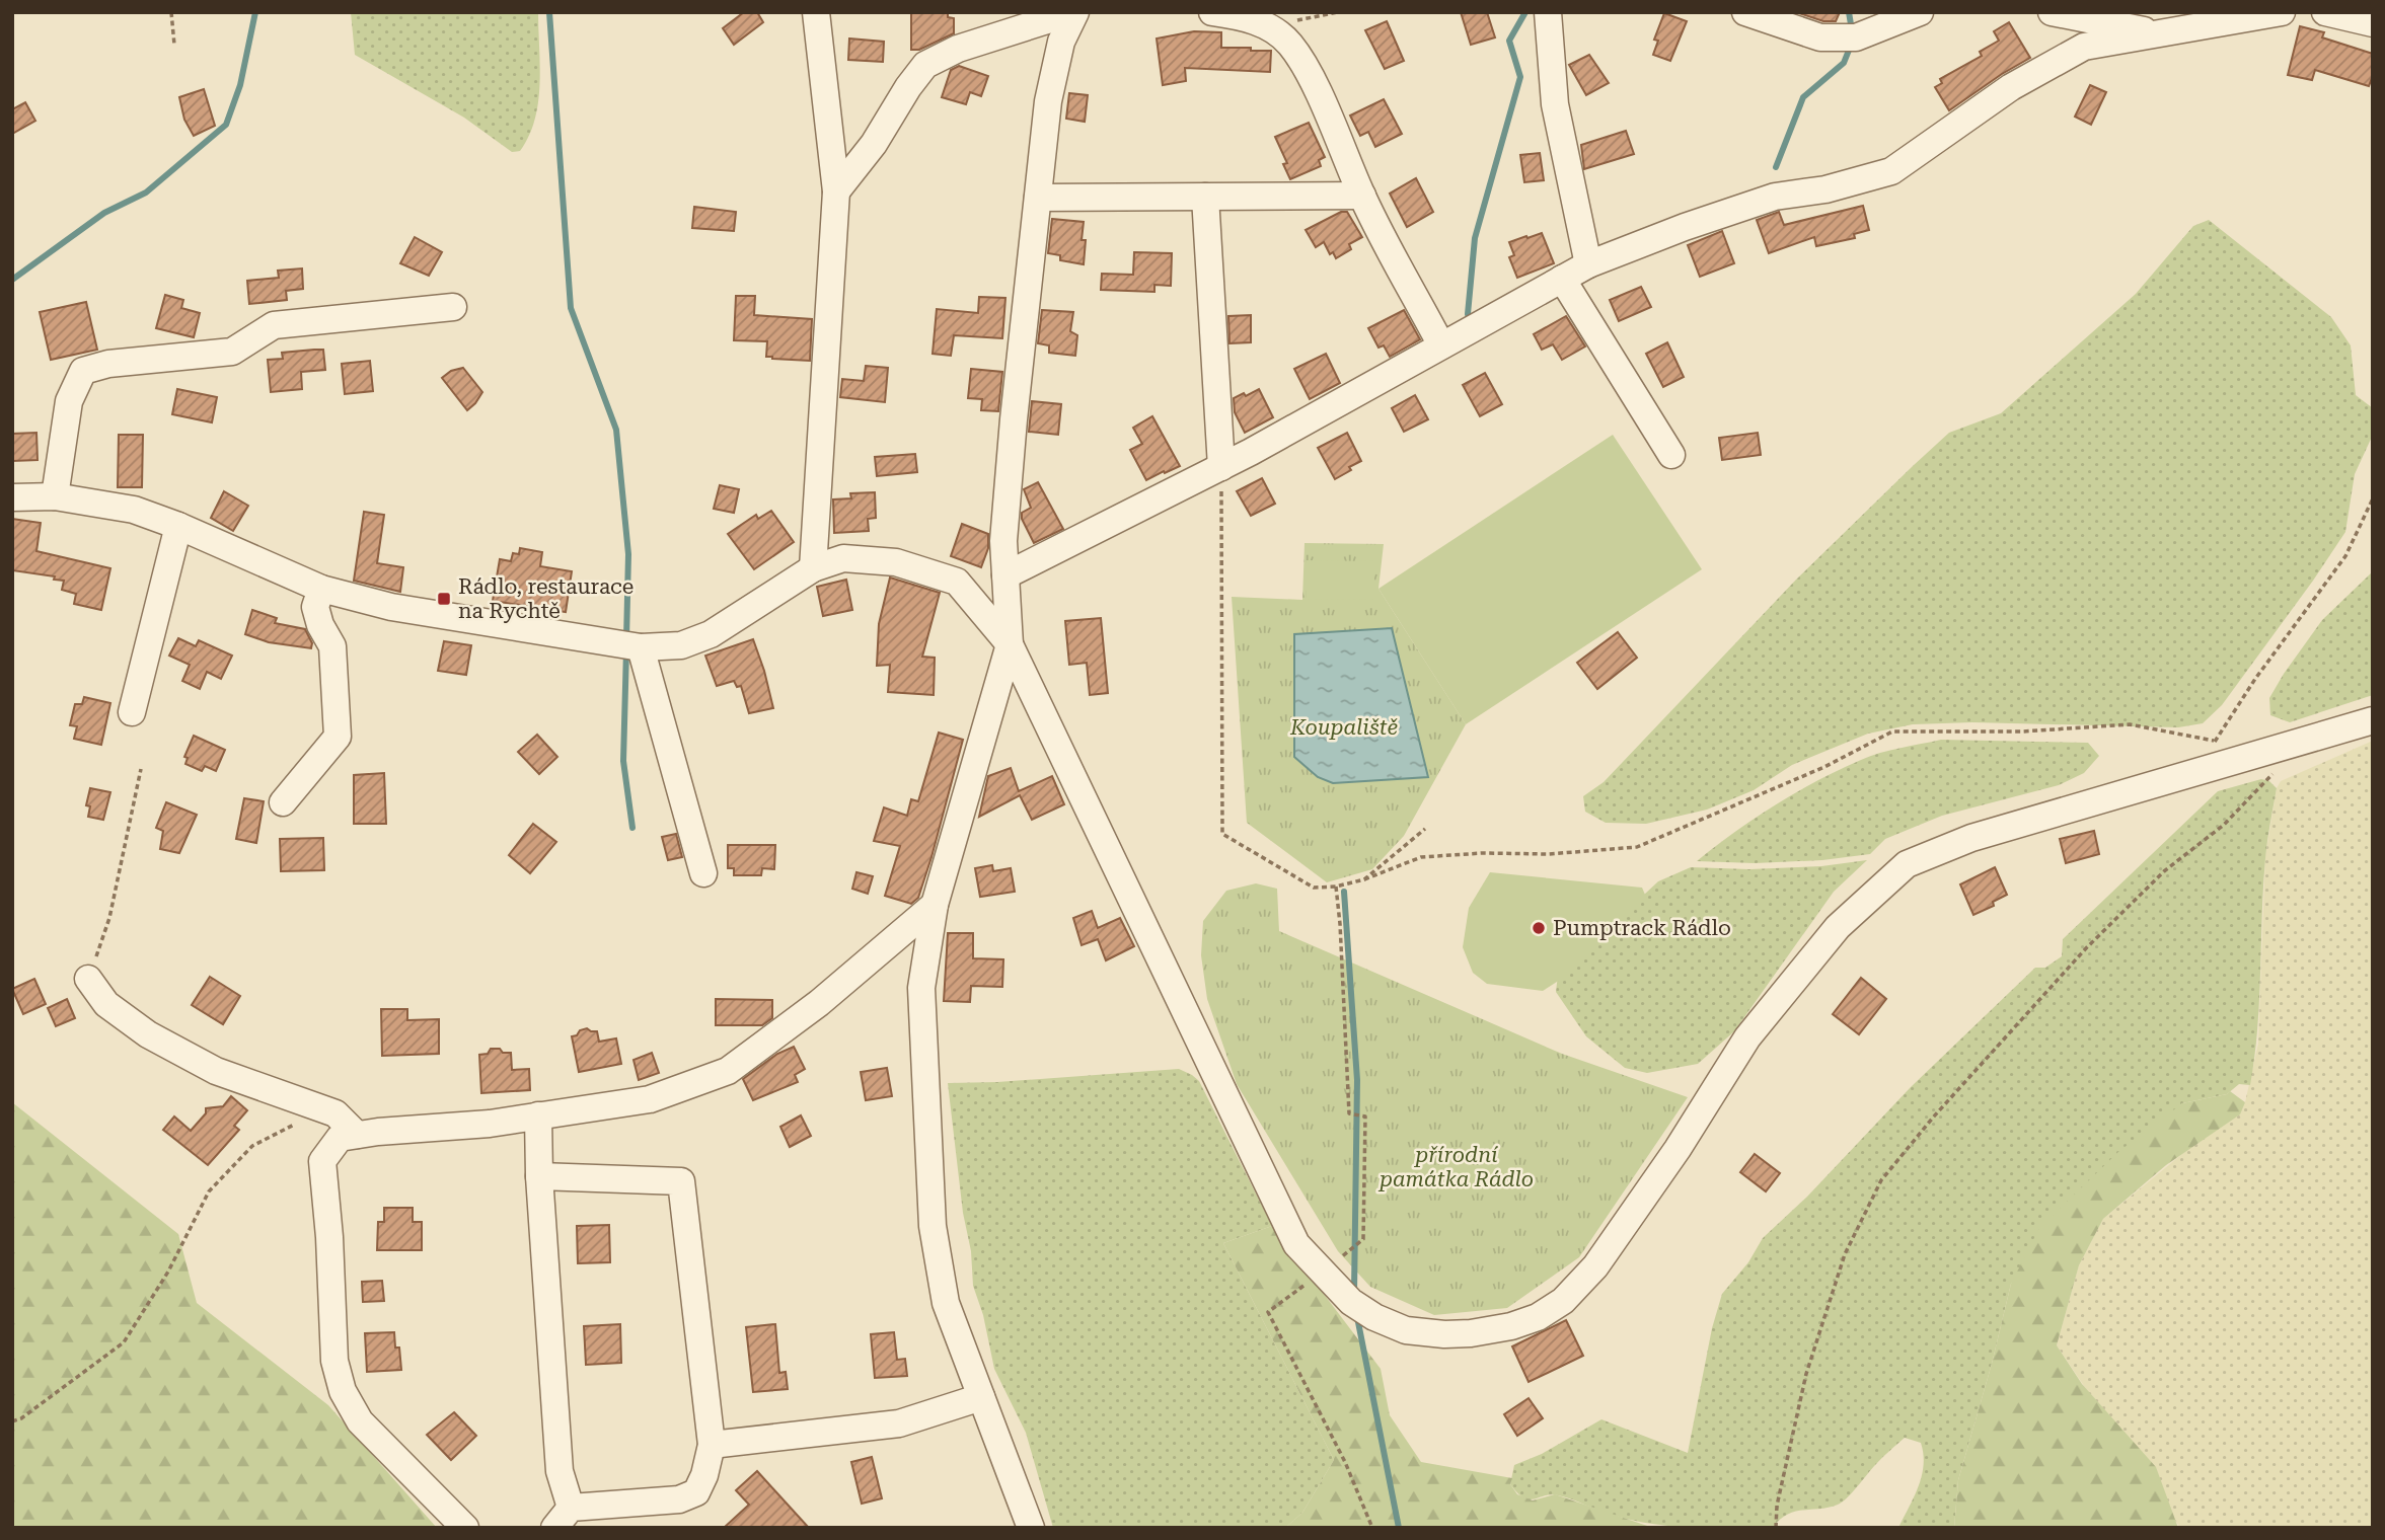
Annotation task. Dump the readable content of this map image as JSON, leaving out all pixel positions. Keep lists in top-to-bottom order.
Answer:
{
  "parks": ["Koupaliště", "přírodní památka Rádlo"],
  "places": {
    "transit": ["Rádlo, restaurace na Rychtě"],
    "other": ["Pumptrack Rádlo"]
  }
}
